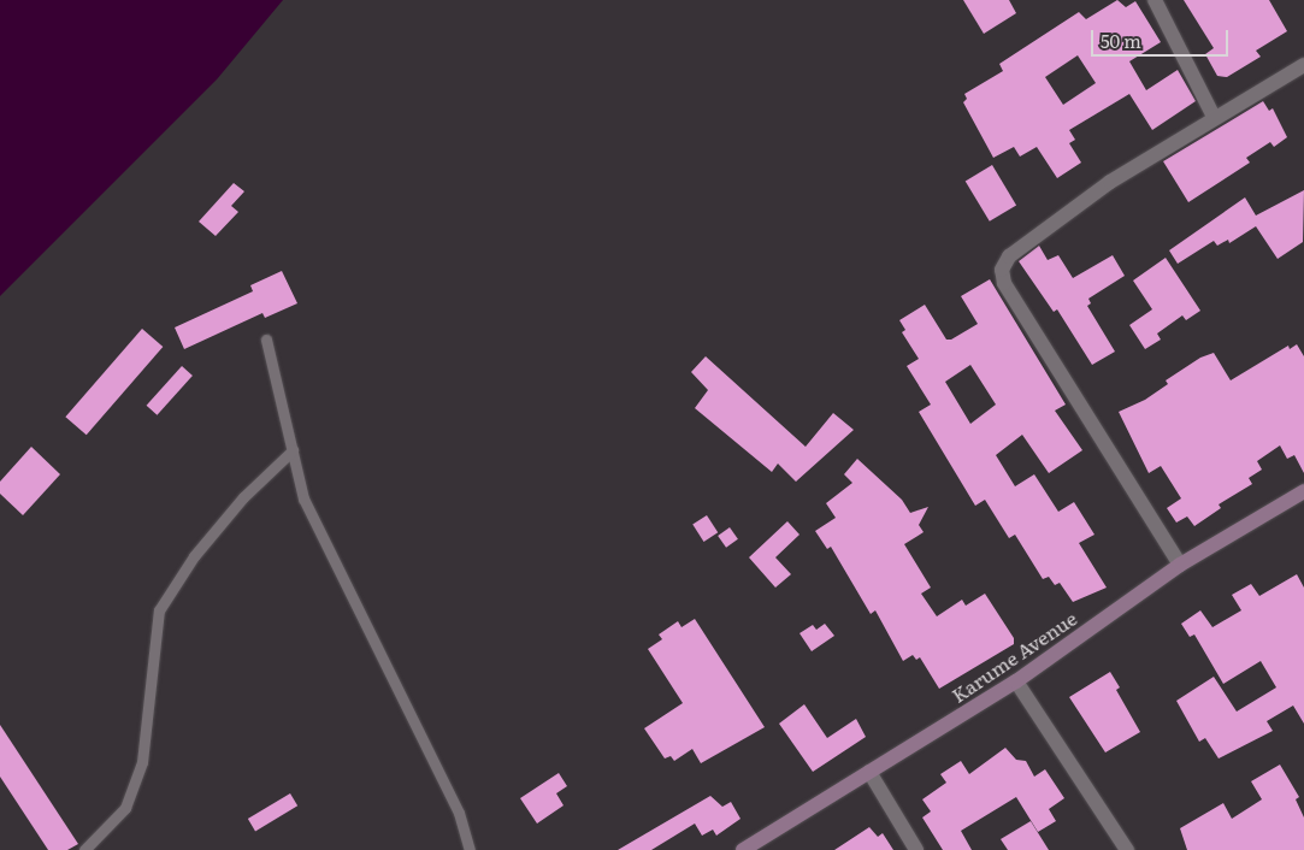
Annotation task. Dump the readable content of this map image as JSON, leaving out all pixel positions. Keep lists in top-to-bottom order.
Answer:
{
  "streets": {
    "main road": ["Karume Avenue"]
  },
  "scale_bar": "50 m"
}
